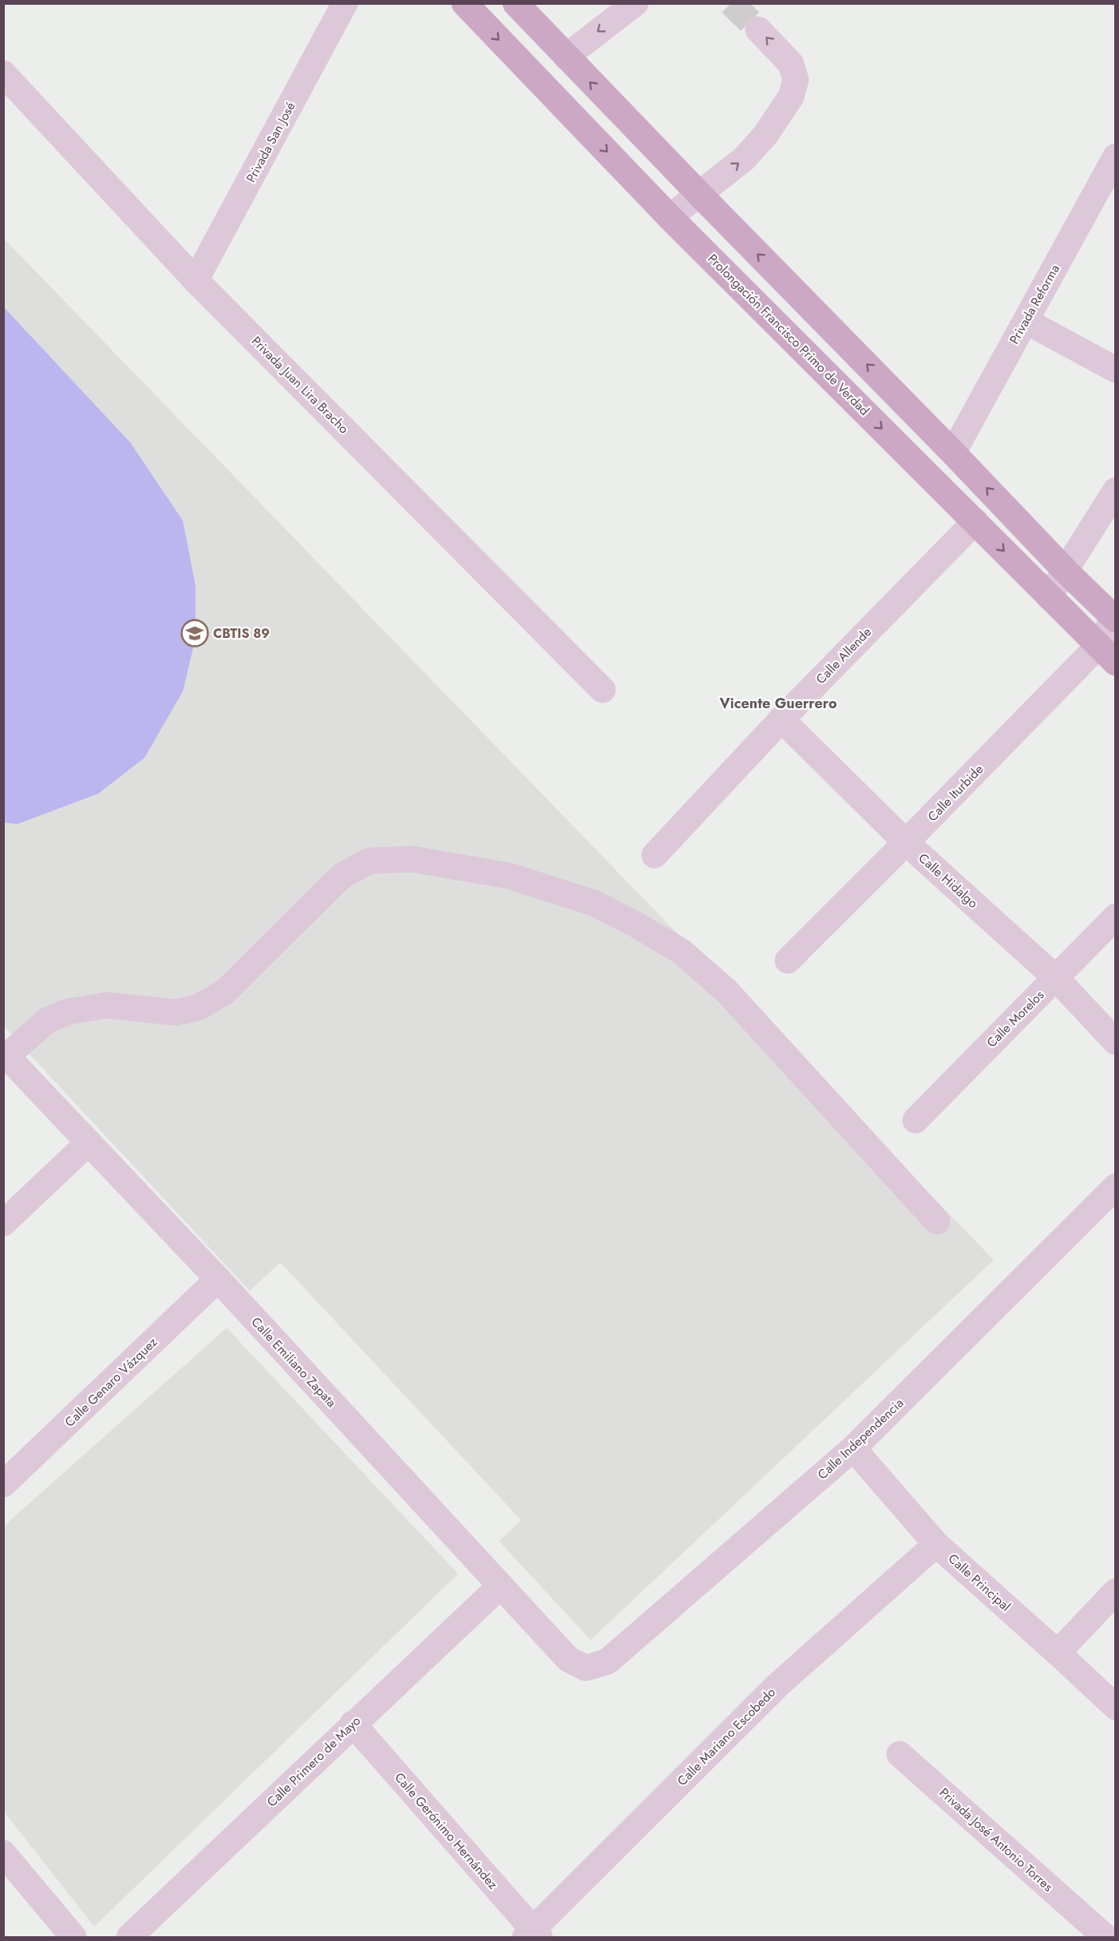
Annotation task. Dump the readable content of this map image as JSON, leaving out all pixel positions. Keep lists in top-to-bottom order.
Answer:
{
  "streets": {
    "main road": ["Prolongación Francisco Primo de Verdad"],
    "street": [
      "Privada San José",
      "Privada Reforma",
      "Privada Juan Lira Bracho",
      "Calle Allende",
      "Calle Iturbide",
      "Calle Hidalgo",
      "Calle Morelos",
      "Calle Emiliano Zapata",
      "Calle Genaro Vázquez",
      "Calle Independencia",
      "Calle Principal",
      "Calle Mariano Escobedo",
      "Calle Primero de Mayo",
      "Calle Gerónimo Hernández",
      "Privada José Antonio Torres"
    ]
  },
  "crossings": [
    ["Privada San José", "Privada Juan Lira Bracho"],
    ["Prolongación Francisco Primo de Verdad", "Calle Allende"],
    ["Prolongación Francisco Primo de Verdad", "Calle Iturbide"],
    ["Calle Allende", "Calle Hidalgo"],
    ["Calle Iturbide", "Calle Hidalgo"],
    ["Calle Hidalgo", "Calle Morelos"],
    ["Calle Emiliano Zapata", "Calle Genaro Vázquez"],
    ["Calle Emiliano Zapata", "Calle Independencia"],
    ["Calle Emiliano Zapata", "Calle Primero de Mayo"],
    ["Calle Independencia", "Calle Principal"],
    ["Calle Principal", "Calle Mariano Escobedo"],
    ["Calle Mariano Escobedo", "Calle Gerónimo Hernández"],
    ["Calle Primero de Mayo", "Calle Gerónimo Hernández"]
  ],
  "districts": ["Vicente Guerrero"],
  "places": {
    "school or university": ["CBTIS 89"]
  }
}
